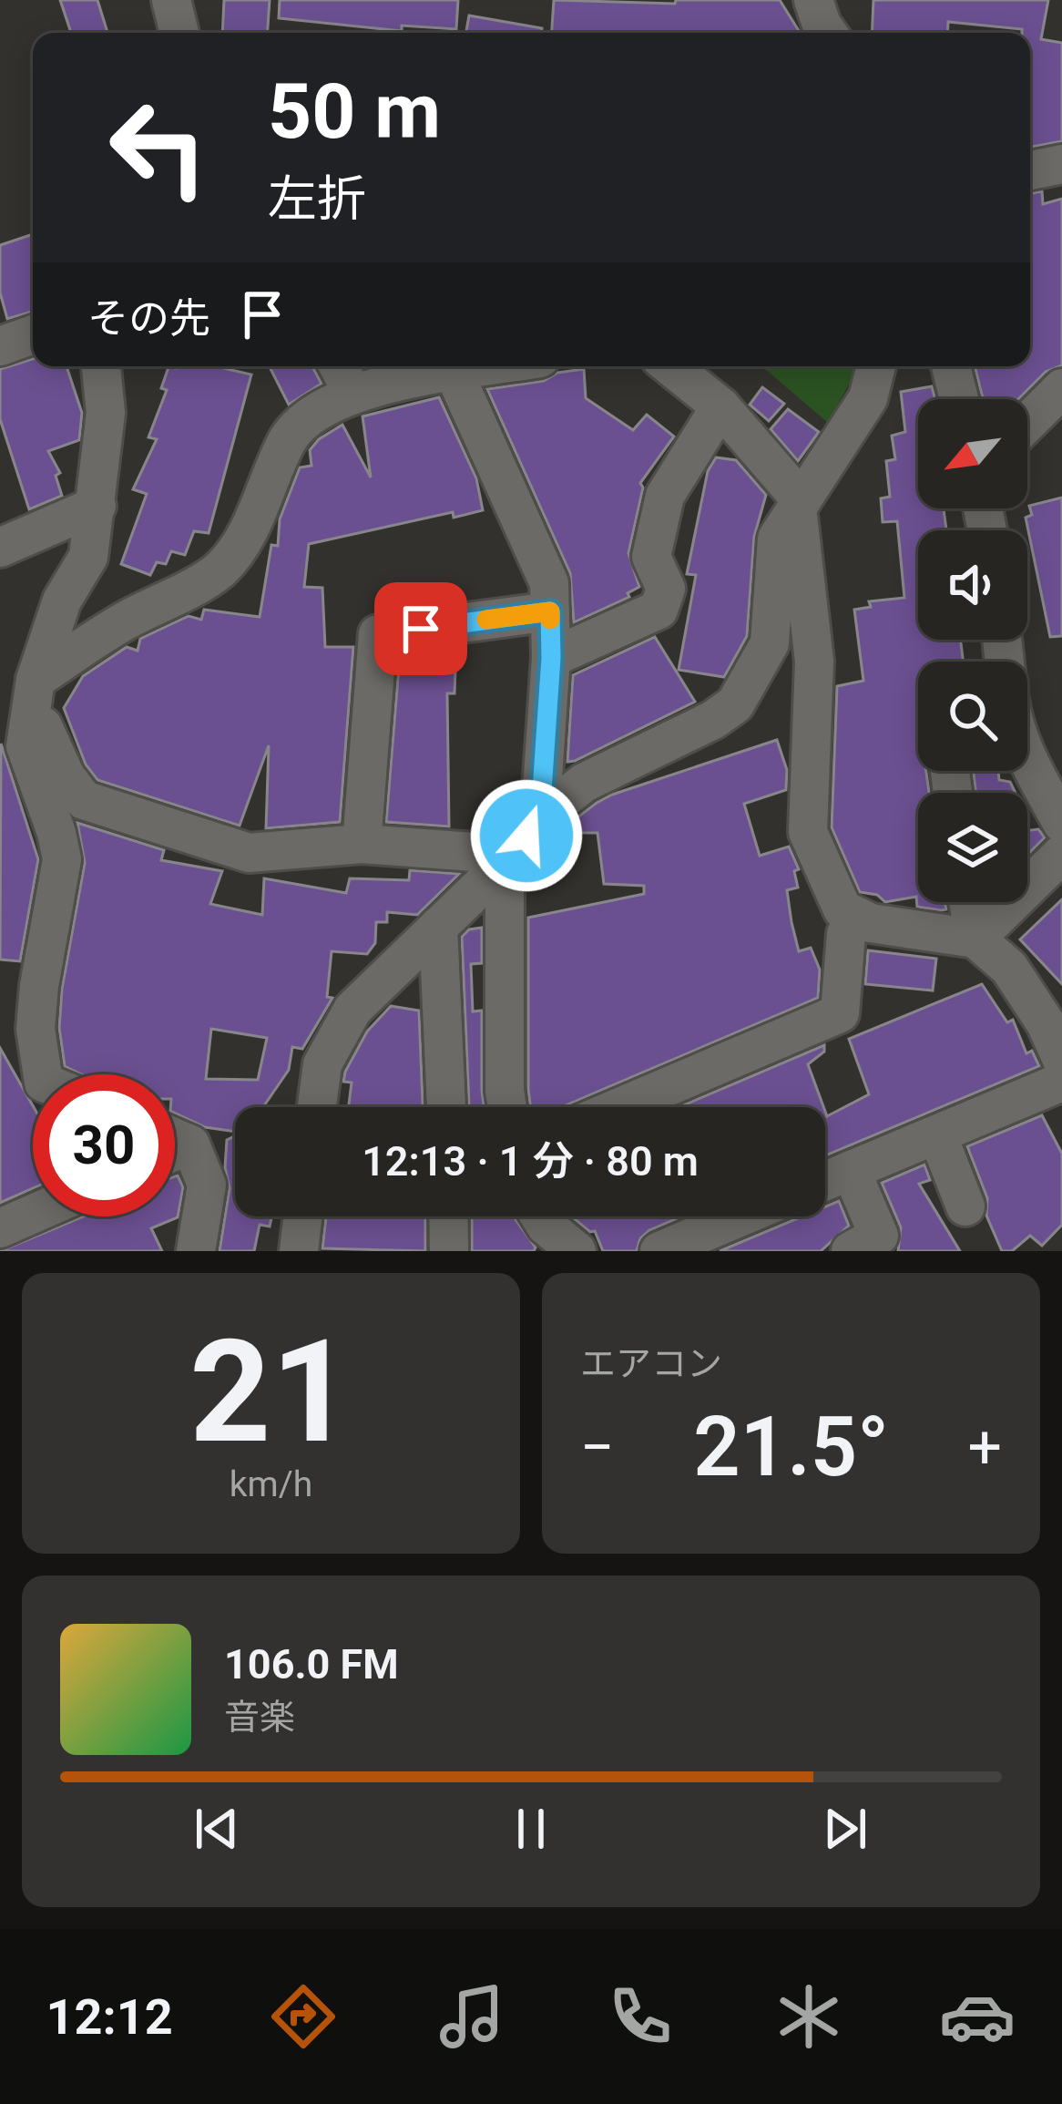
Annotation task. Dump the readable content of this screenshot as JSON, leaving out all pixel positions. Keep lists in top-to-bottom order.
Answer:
{
  "north": "bottom left",
  "page": {
    "turn": ["50 m", "左折"],
    "then": "その先",
    "limit": "30",
    "trip": "12:13 · 1 分 · 80 m",
    "tile": [
      ["21", "km/h"],
      "エアコン"
    ],
    "heat": ["−", "21.5°", "+"],
    "song": ["106.0 FM", "音楽"],
    "tabs": "12:12"
  }
}
